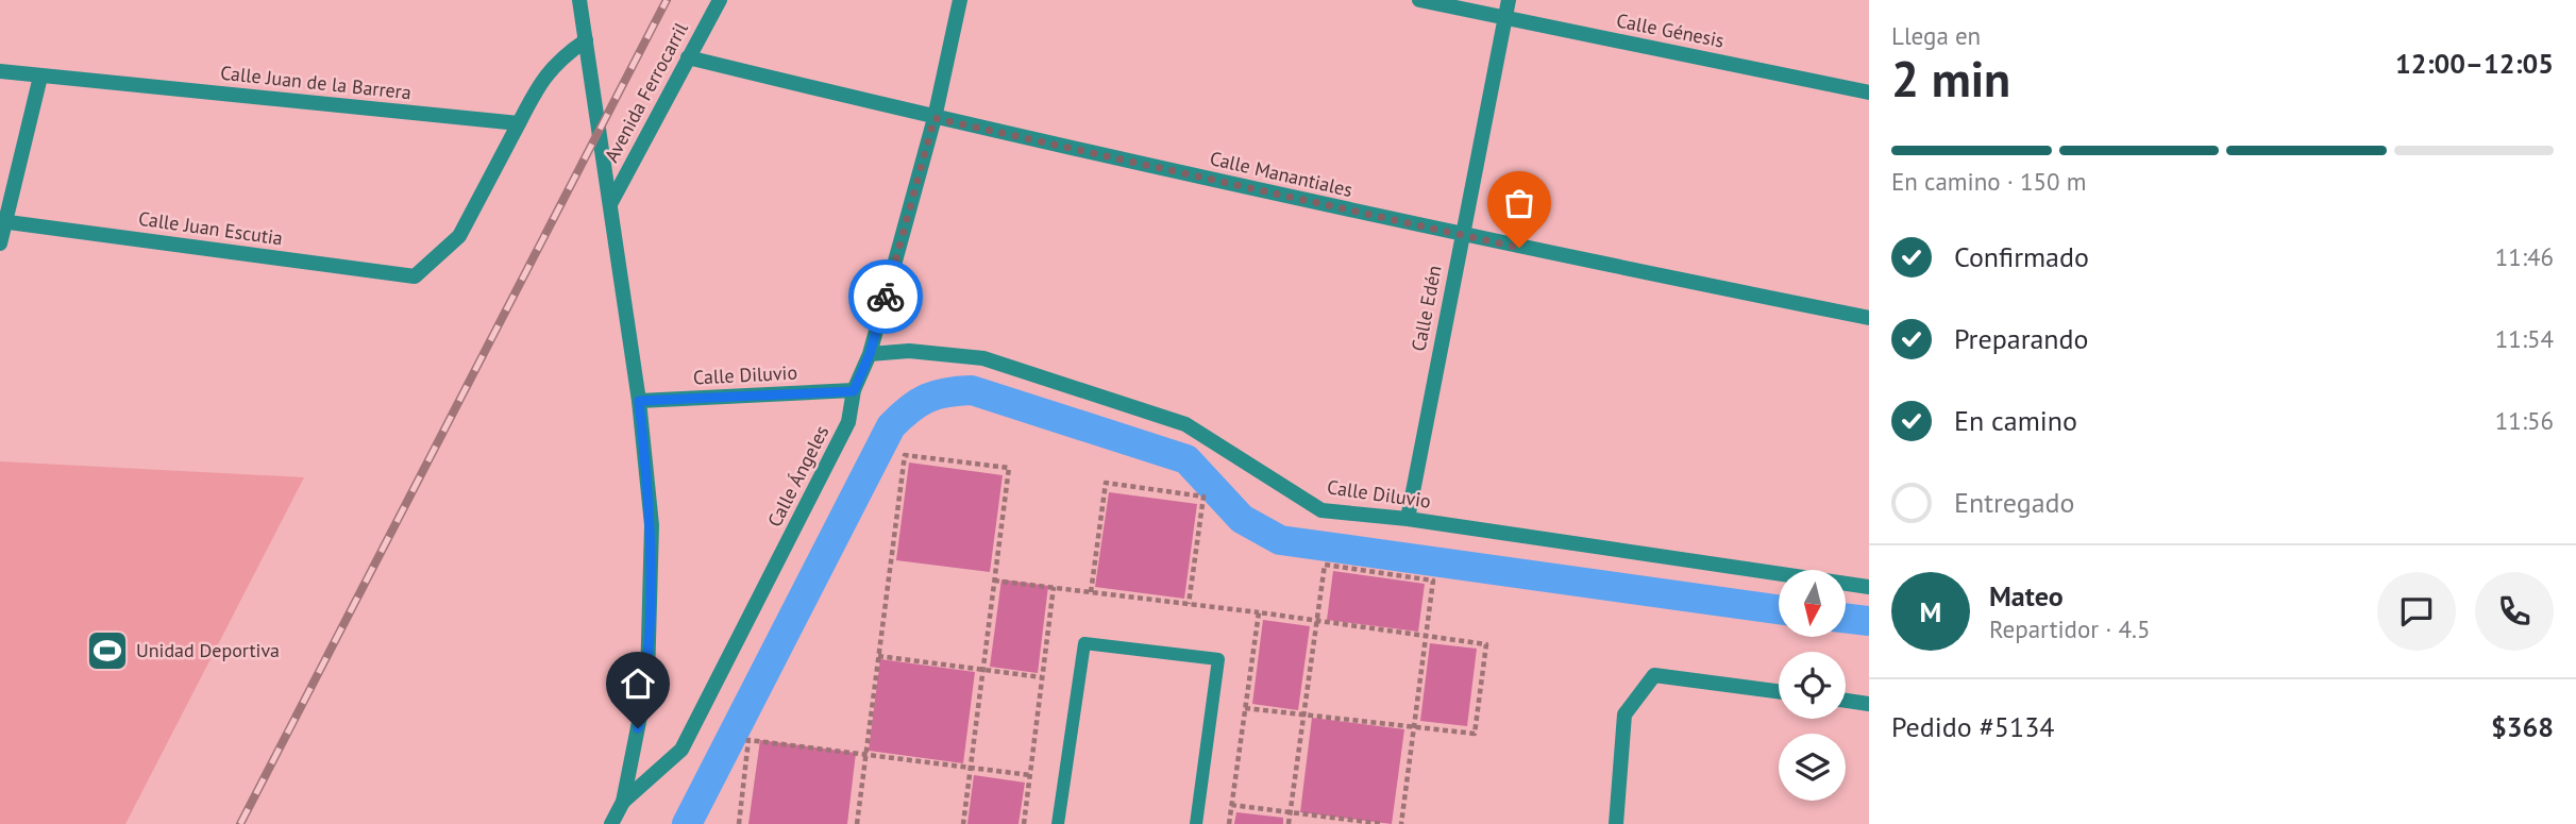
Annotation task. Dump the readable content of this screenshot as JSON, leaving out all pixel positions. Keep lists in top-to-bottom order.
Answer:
{
  "streets": {
    "street": [
      "Calle Génesis",
      "Calle Juan de la Barrera",
      "Avenida Ferrocarril",
      "Calle Manantiales",
      "Calle Juan Escutia",
      "Calle Edén",
      "Calle Diluvio",
      "Calle Ángeles"
    ]
  },
  "crossings": [
    ["Calle Génesis", "Calle Edén"],
    ["Calle Juan de la Barrera", "Calle Juan Escutia"],
    ["Avenida Ferrocarril", "Calle Manantiales"],
    ["Calle Manantiales", "Calle Edén"],
    ["Calle Manantiales", "Calle Ángeles"],
    ["Calle Edén", "Calle Diluvio"],
    ["Calle Diluvio", "Calle Ángeles"]
  ],
  "places": {
    "sports": ["Unidad Deportiva"]
  },
  "north": "bottom",
  "page": {
    "heading": ["2 min", "Llega en", "12:00–12:05"],
    "panel": [
      "Mateo",
      "Repartidor · 4.5",
      "Pedido #5134",
      "$368"
    ],
    "bar": "En camino · 150 m",
    "list": [
      ["Confirmado", "11:46"],
      ["Preparando", "11:54"],
      ["En camino", "11:56"],
      "Entregado"
    ],
    "round": "M"
  }
}
